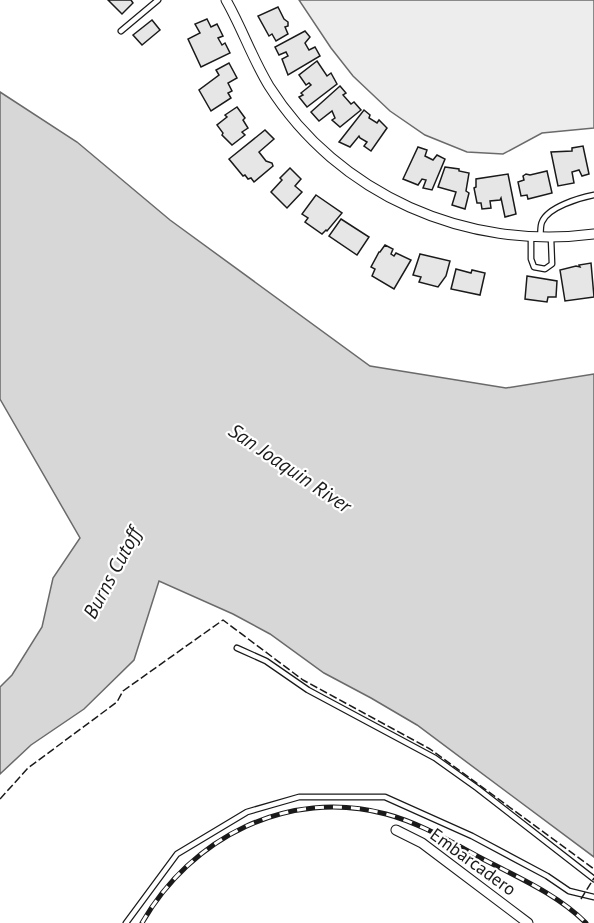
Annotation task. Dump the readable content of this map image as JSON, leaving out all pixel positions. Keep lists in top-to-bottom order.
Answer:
{
  "streets": {
    "street": ["Embarcadero"]
  },
  "water": ["San Joaquin River", "Burns Cutoff"]
}
